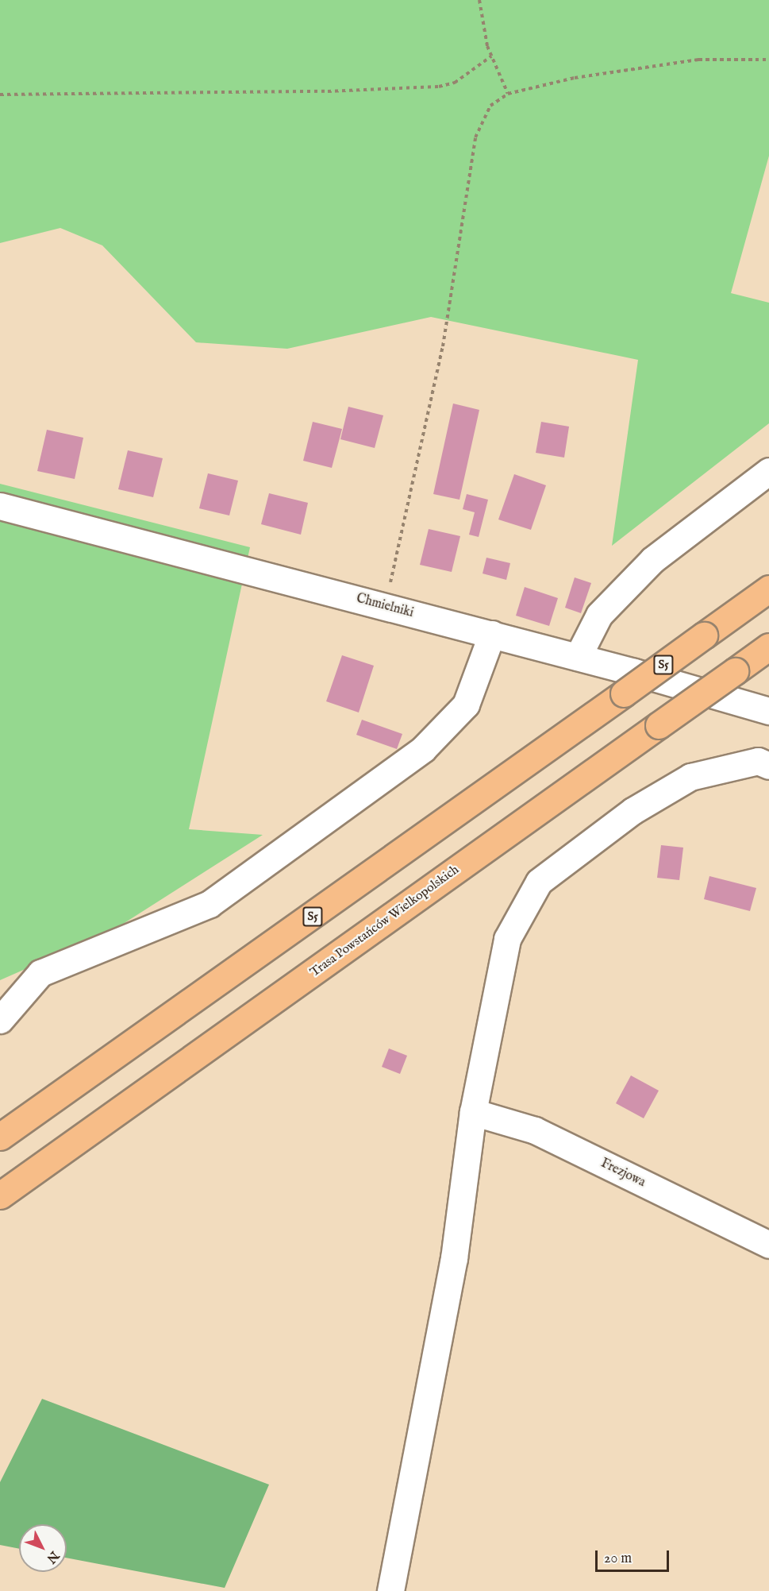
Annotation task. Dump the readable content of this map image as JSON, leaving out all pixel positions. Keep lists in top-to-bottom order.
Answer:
{
  "streets": {
    "highway": ["S5", "Trasa Powstańców Wielkopolskich"],
    "street": ["Chmielniki", "Frezjowa"]
  },
  "scale_bar": "20 m",
  "north": "bottom right"
}
